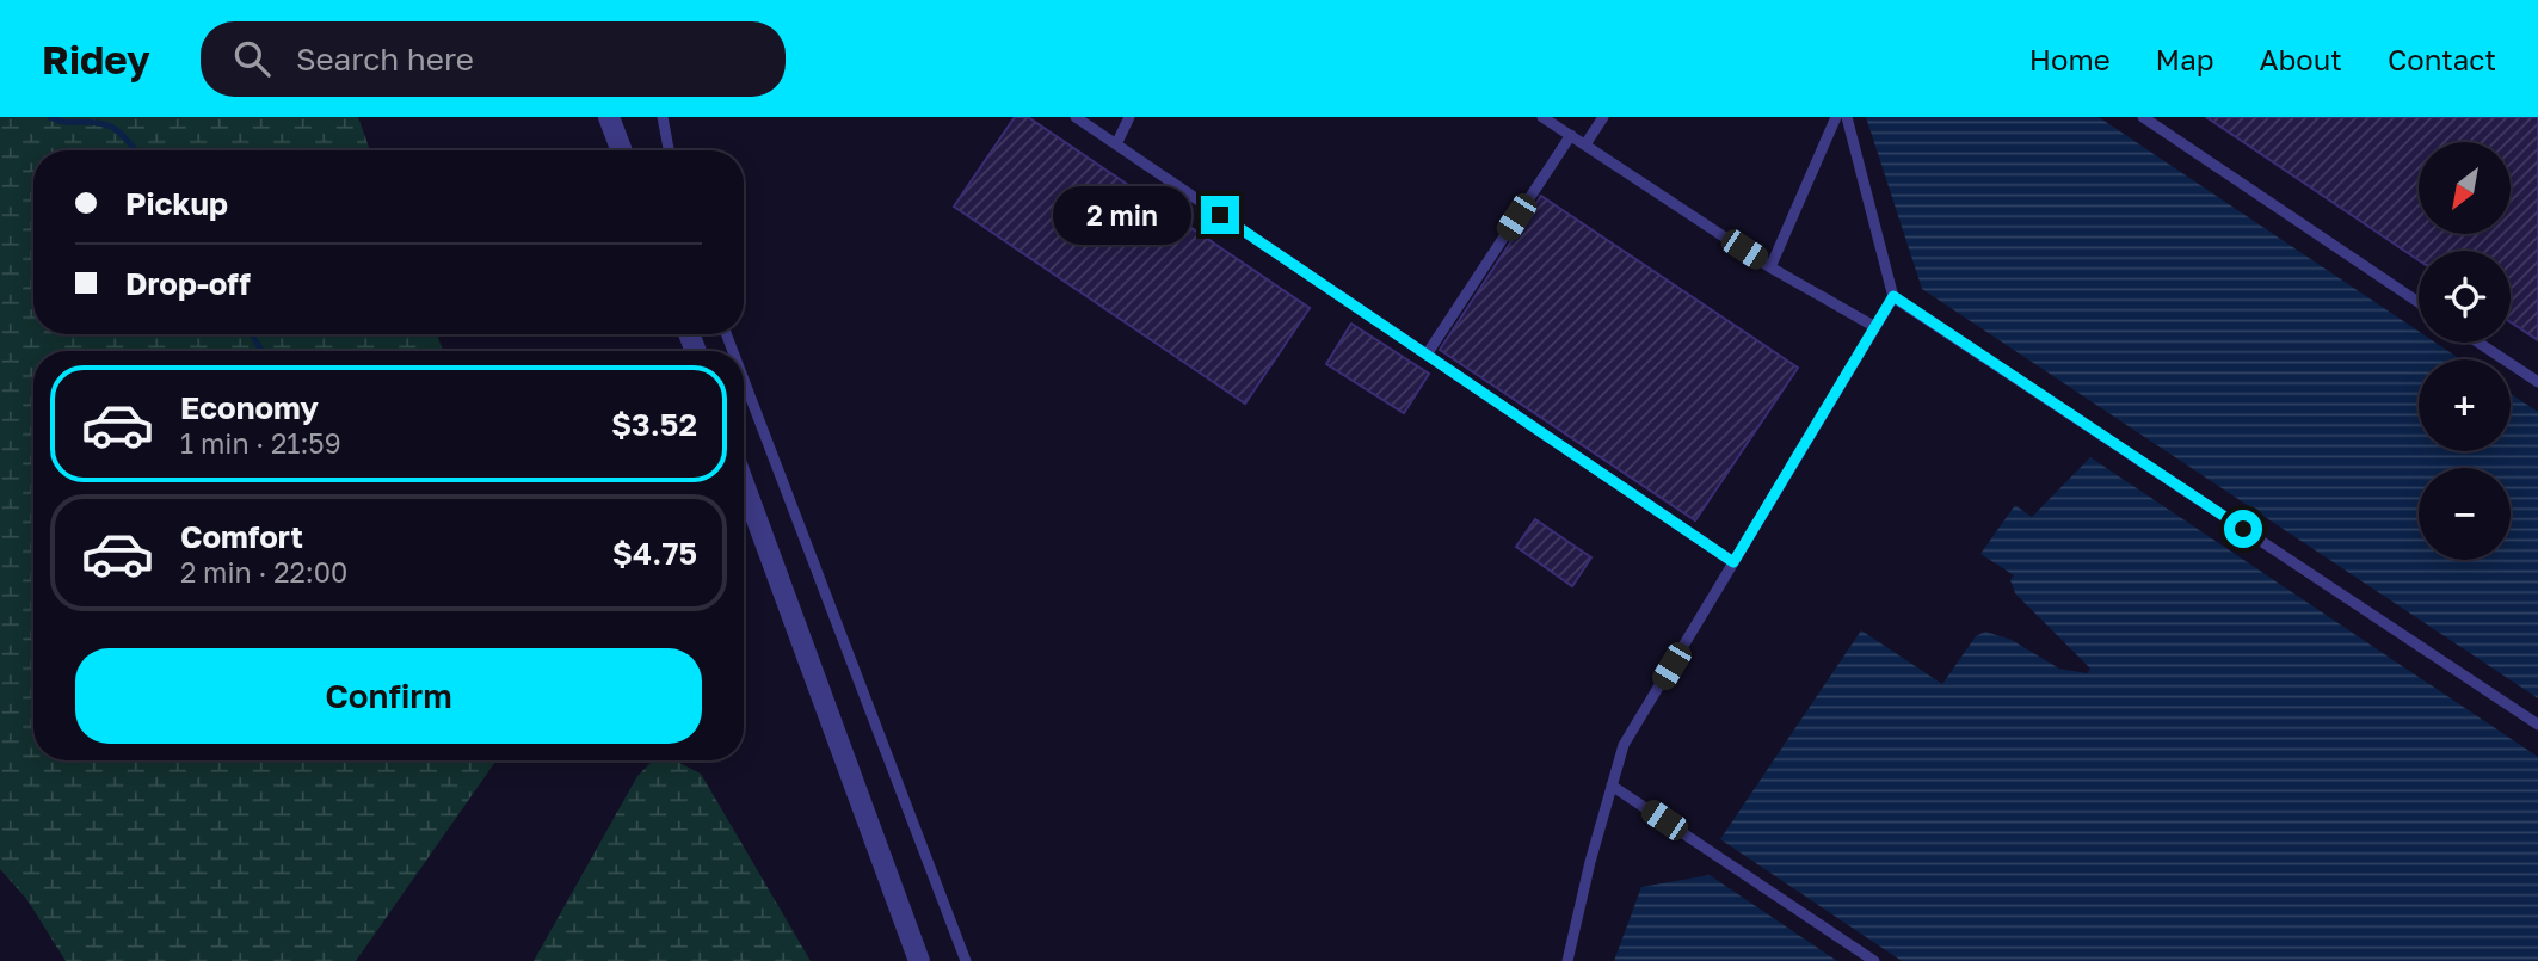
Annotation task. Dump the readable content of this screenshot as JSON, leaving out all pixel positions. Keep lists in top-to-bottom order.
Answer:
{
  "north": "bottom left",
  "page": {
    "header": "Ridey",
    "search": "Search here",
    "nav": [
      "Home",
      "Map",
      "About",
      "Contact"
    ],
    "map_buttons": ["+", "−"],
    "banner": ["Pickup", "Drop-off"],
    "bubble": "2 min",
    "list": [
      {
        "name": "Economy",
        "note": "1 min · 21:59",
        "value": "$3.52"
      },
      {
        "name": "Comfort",
        "note": "2 min · 22:00",
        "value": "$4.75"
      }
    ],
    "buttons": "Confirm"
  }
}
